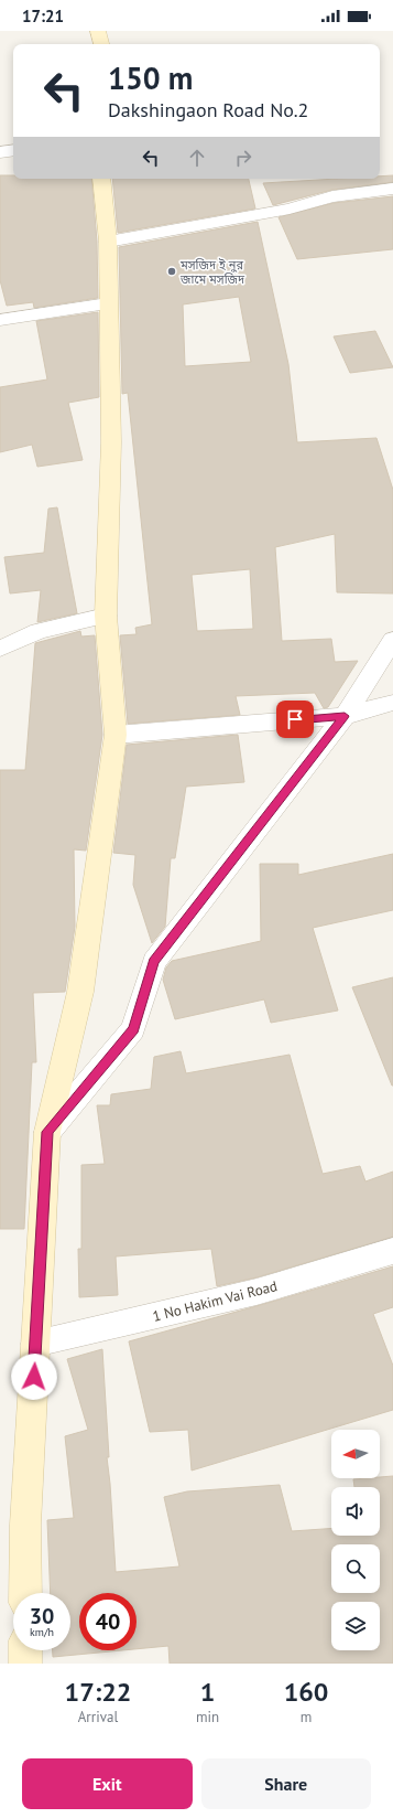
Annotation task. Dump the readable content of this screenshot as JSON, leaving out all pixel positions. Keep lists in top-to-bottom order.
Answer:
{
  "streets": {
    "street": ["1 No Hakim Vai Road"]
  },
  "places": ["মসজিদ ই নুর জামে মসজিদ"],
  "north": "left",
  "page": {
    "status": "17:21",
    "turn": ["150 m", "Dakshingaon Road No.2"],
    "speed": "30 km/h",
    "limit": "40",
    "eta": [
      "17:22",
      "Arrival",
      "1",
      "min",
      "160",
      "m"
    ],
    "buttons": ["Exit", "Share"]
  }
}
